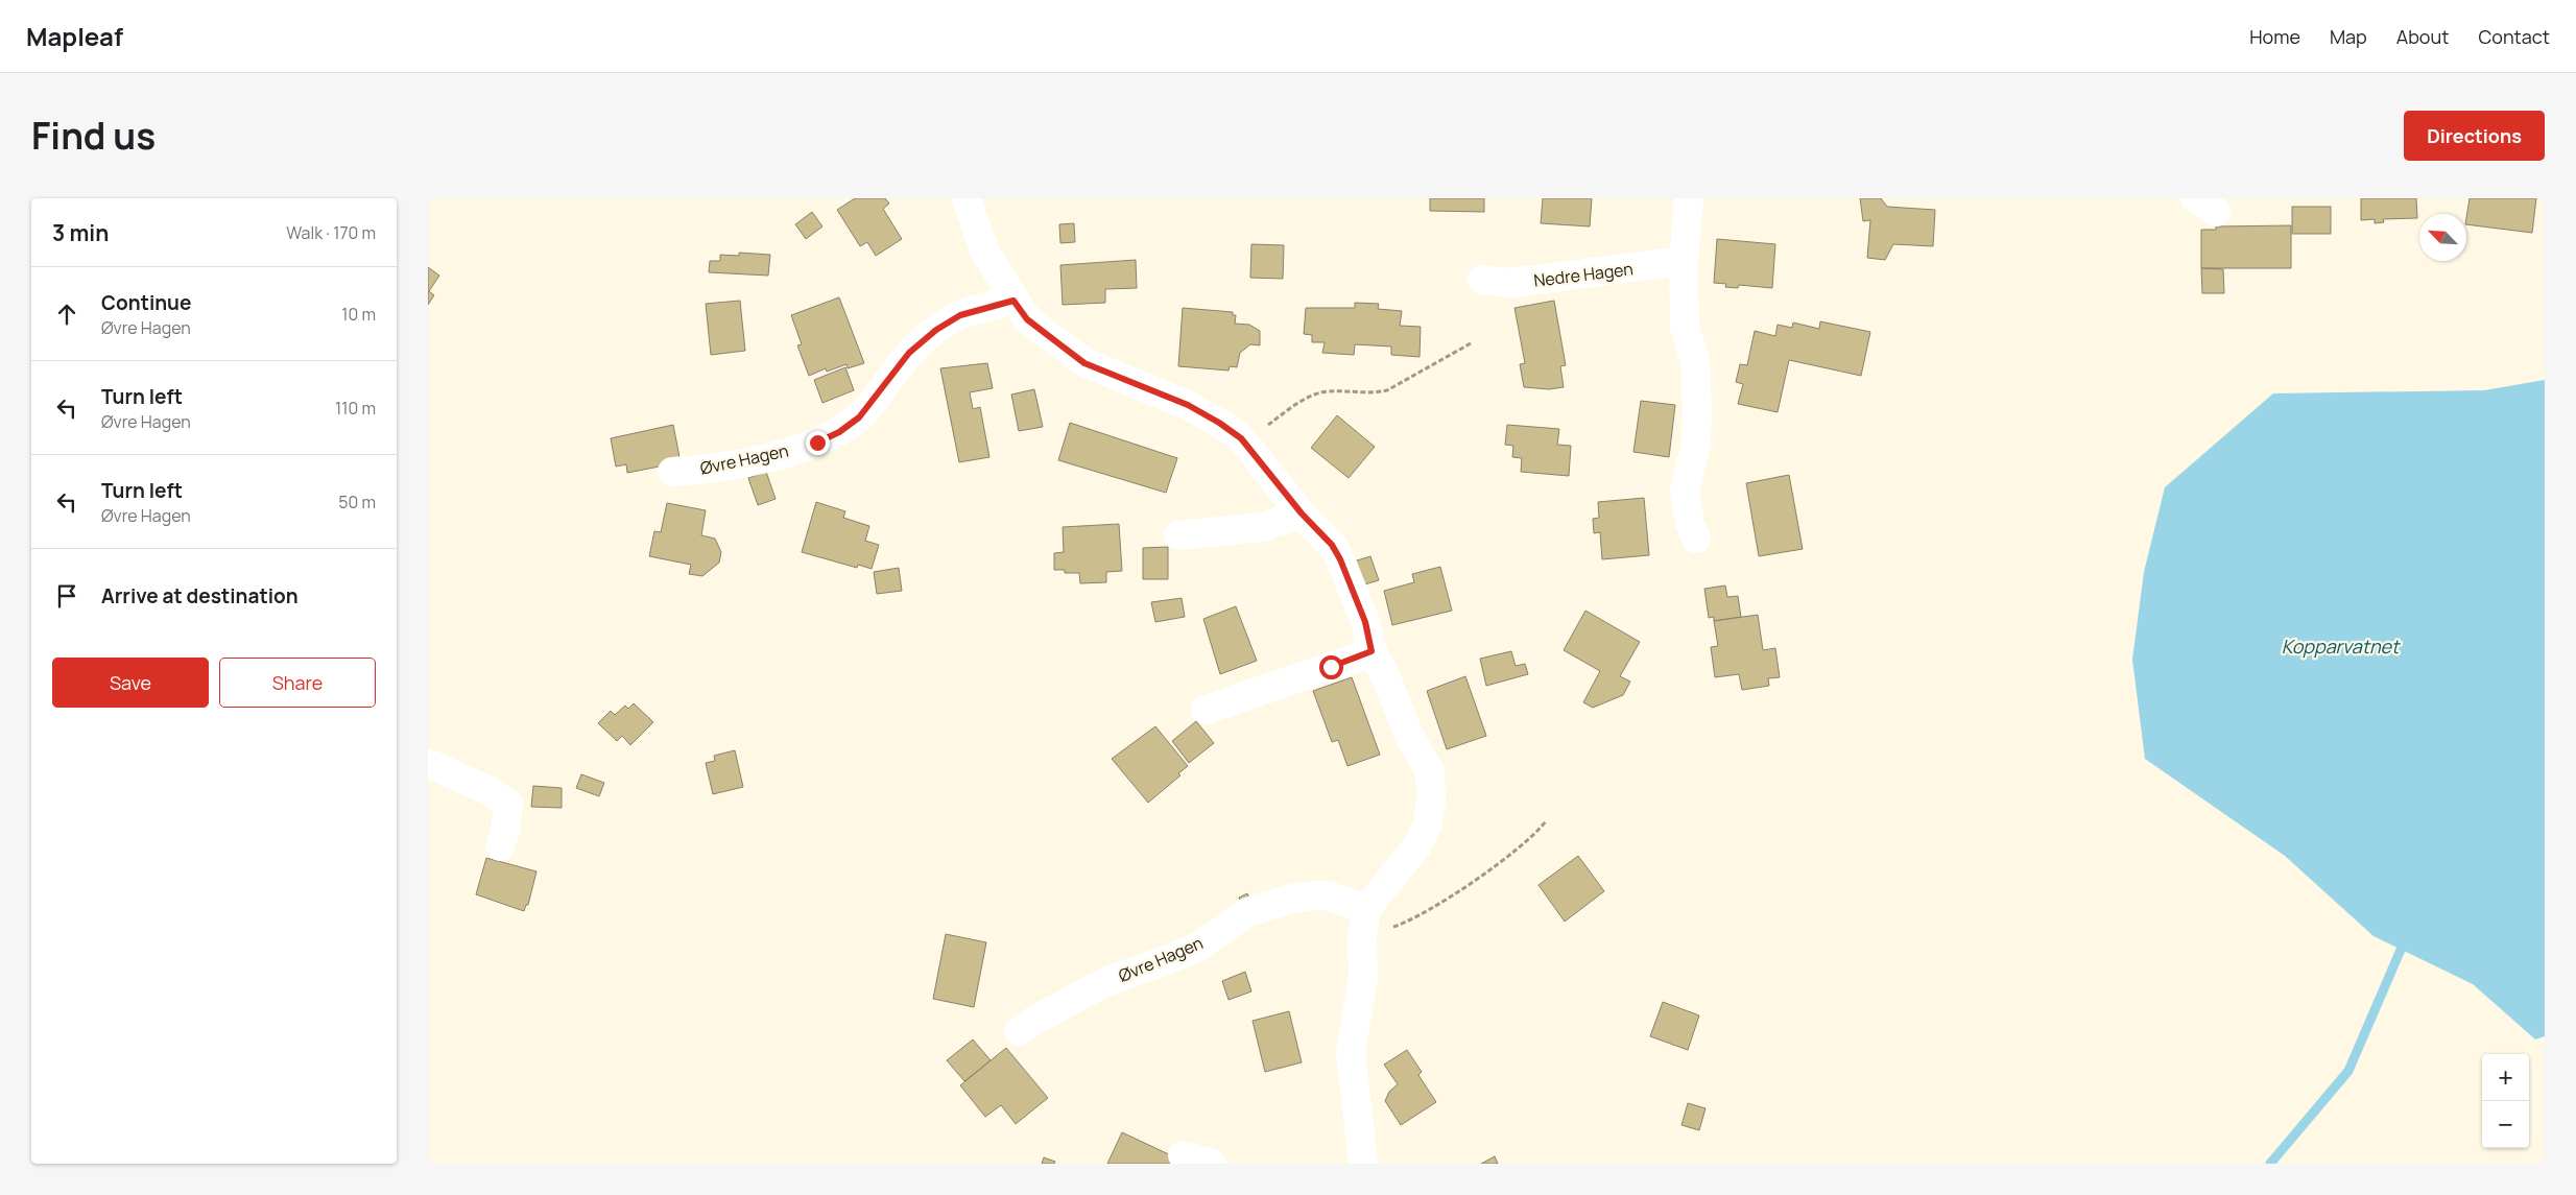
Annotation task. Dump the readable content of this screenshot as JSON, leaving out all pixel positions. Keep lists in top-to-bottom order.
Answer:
{
  "streets": {
    "lane": ["Nedre Hagen", "Øvre Hagen"]
  },
  "water": ["Kopparvatnet"],
  "north": "top left",
  "page": {
    "header": "Mapleaf",
    "nav": [
      "Home",
      "Map",
      "About",
      "Contact"
    ],
    "title": "Find us",
    "buttons": [
      "Directions",
      ["Save", "Share"]
    ],
    "heading": ["3 min", "Walk · 170 m"],
    "list": [
      ["Continue", "Øvre Hagen", "10 m"],
      ["Turn left", "Øvre Hagen", "110 m"],
      ["Turn left", "Øvre Hagen", "50 m"],
      "Arrive at destination"
    ],
    "map_buttons": ["+", "−"]
  }
}
